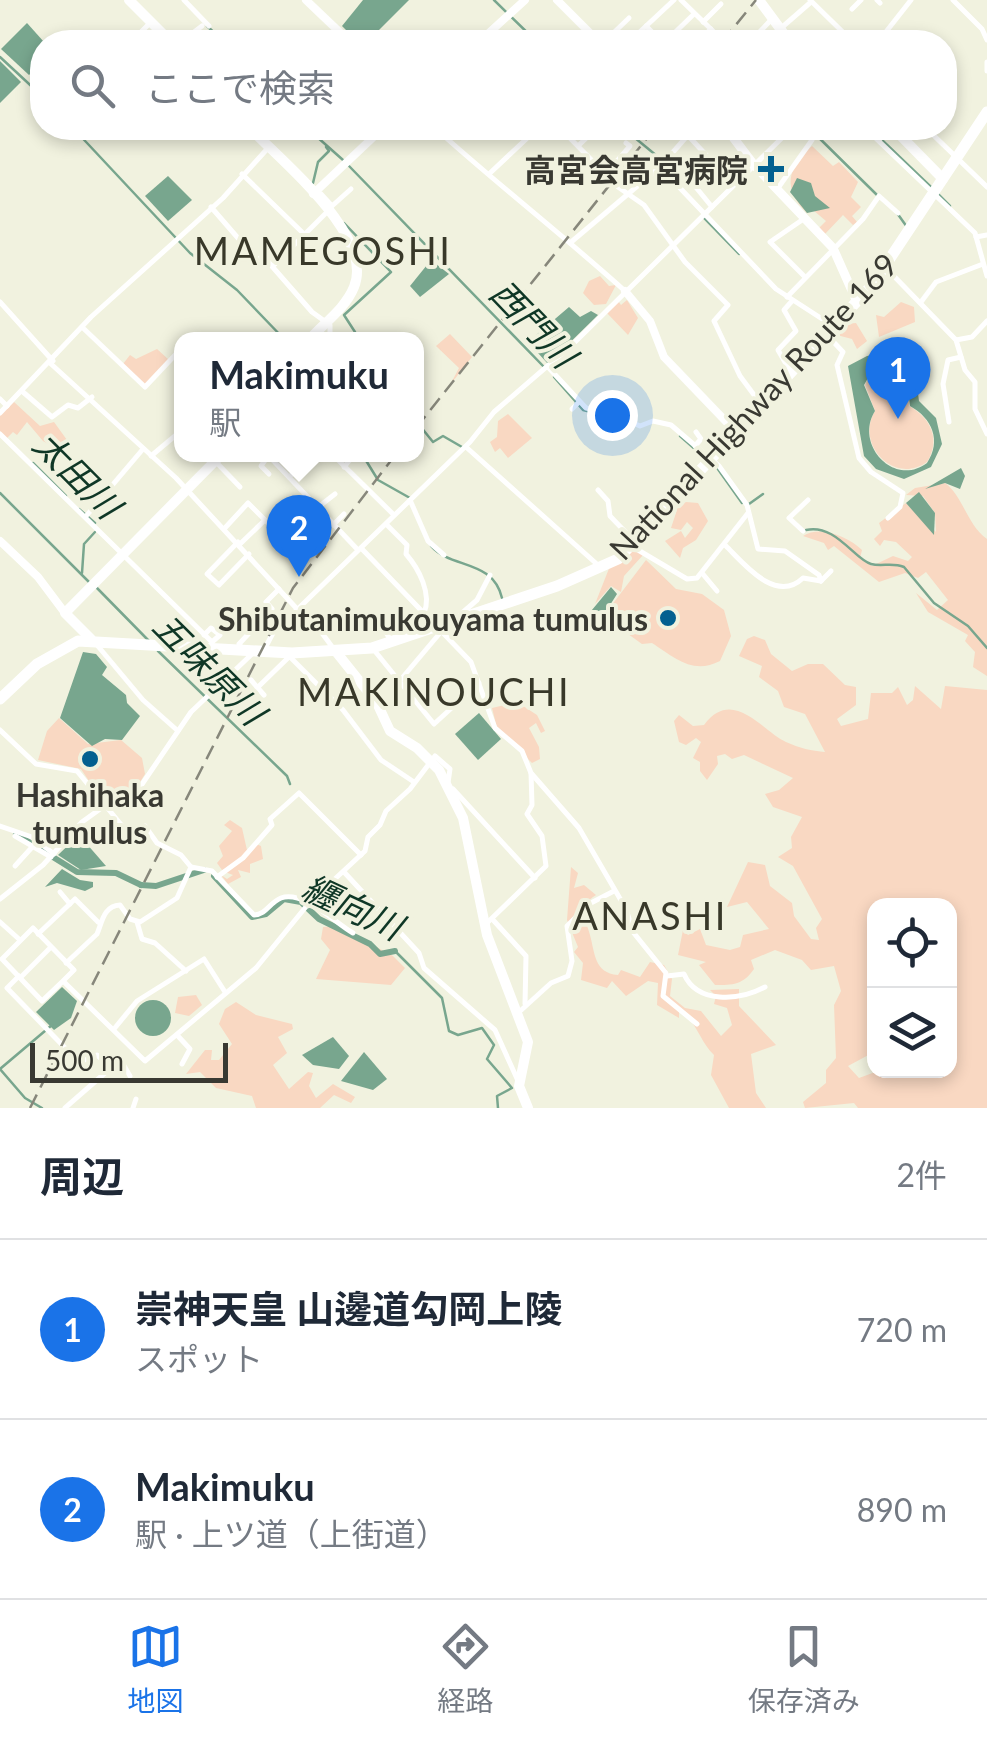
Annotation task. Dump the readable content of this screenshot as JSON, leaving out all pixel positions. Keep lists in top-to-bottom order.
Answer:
{
  "streets": {
    "highway": ["National Highway Route 169"]
  },
  "districts": ["MAMEGOSHI", "MAKINOUCHI", "ANASHI"],
  "water": [
    "西門川",
    "太田川",
    "五味原川",
    "纒向川"
  ],
  "places": {
    "health": ["高宮会高宮病院"],
    "other": ["Shibutanimukouyama tumulus", "Hashihaka tumulus"]
  },
  "scale_bar": "500 m",
  "page": {
    "search": "ここで検索",
    "popup": ["Makimuku", "駅"],
    "pins": ["1", "2"],
    "scale": "500 m",
    "heading": ["周辺", "2件"],
    "list": [
      {
        "mark": "1",
        "name": "崇神天皇 山邊道勾岡上陵",
        "note": "スポット",
        "value": "720 m"
      },
      {
        "mark": "2",
        "name": "Makimuku",
        "note": "駅 · 上ツ道（上街道）",
        "value": "890 m"
      }
    ],
    "nav": ["地図", "経路", "保存済み"]
  }
}
